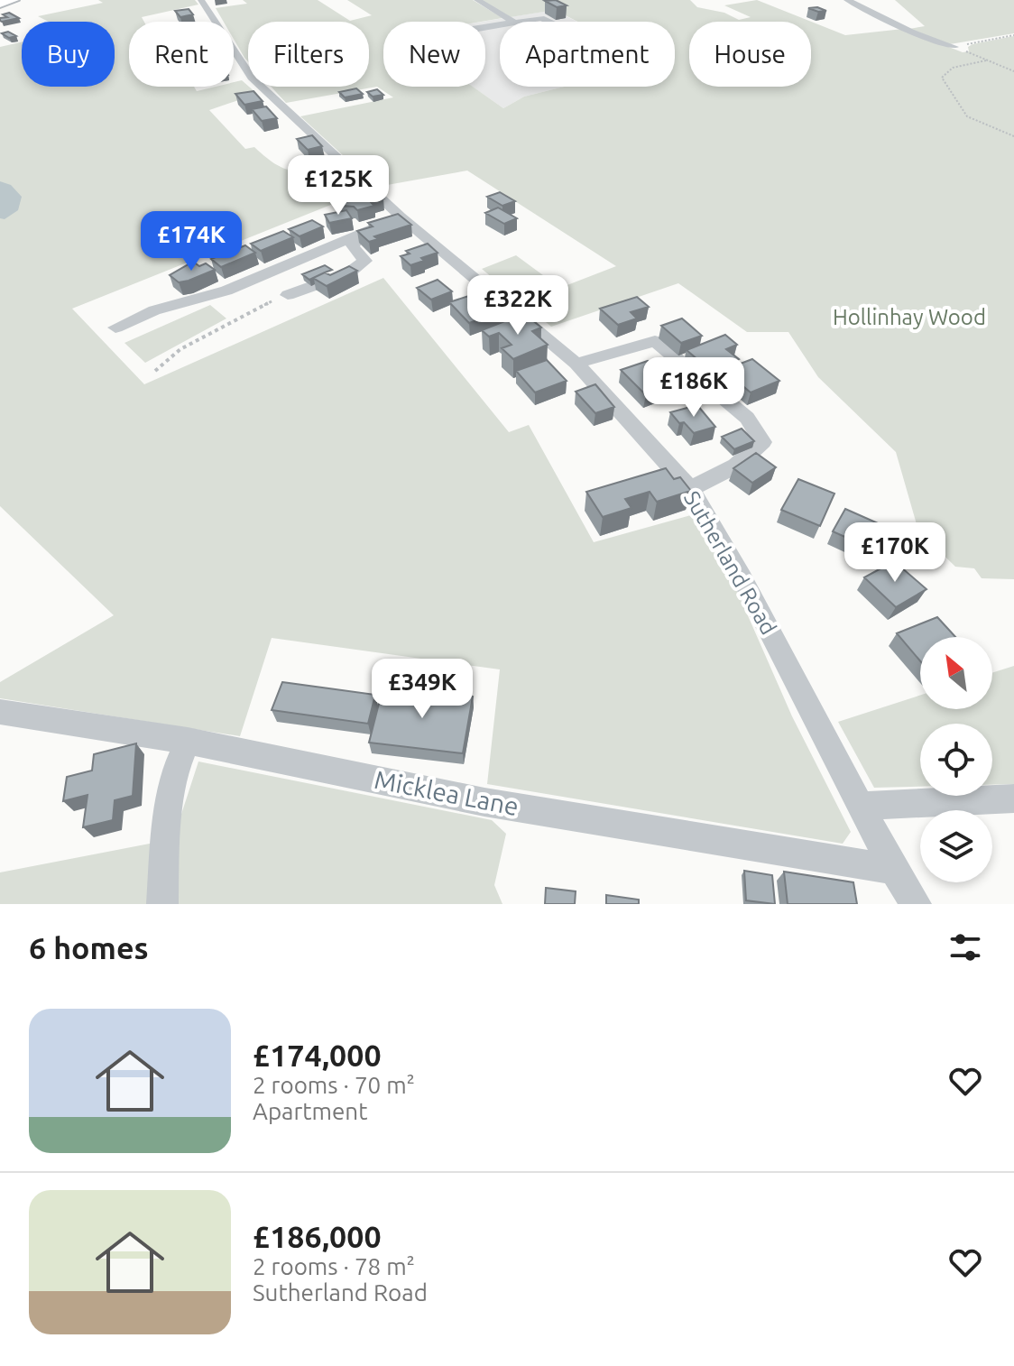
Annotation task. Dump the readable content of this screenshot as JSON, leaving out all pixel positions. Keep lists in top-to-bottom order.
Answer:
{
  "streets": {
    "street": ["Sutherland Road", "Micklea Lane"]
  },
  "crossings": [
    ["Sutherland Road", "Micklea Lane"]
  ],
  "parks": ["Hollinhay Wood"],
  "north": "top left",
  "page": {
    "chip": [
      "Buy",
      "Rent",
      "Filters",
      "New",
      "Apartment",
      "House"
    ],
    "price": [
      "£125K",
      "£174K",
      "£322K",
      "£186K",
      "£170K",
      "£349K"
    ],
    "heading": "6 homes",
    "list": [
      {
        "name": "£174,000",
        "note": "2 rooms · 70 m² · Apartment"
      },
      {
        "name": "£186,000",
        "note": "2 rooms · 78 m² · Sutherland Road"
      }
    ]
  }
}
